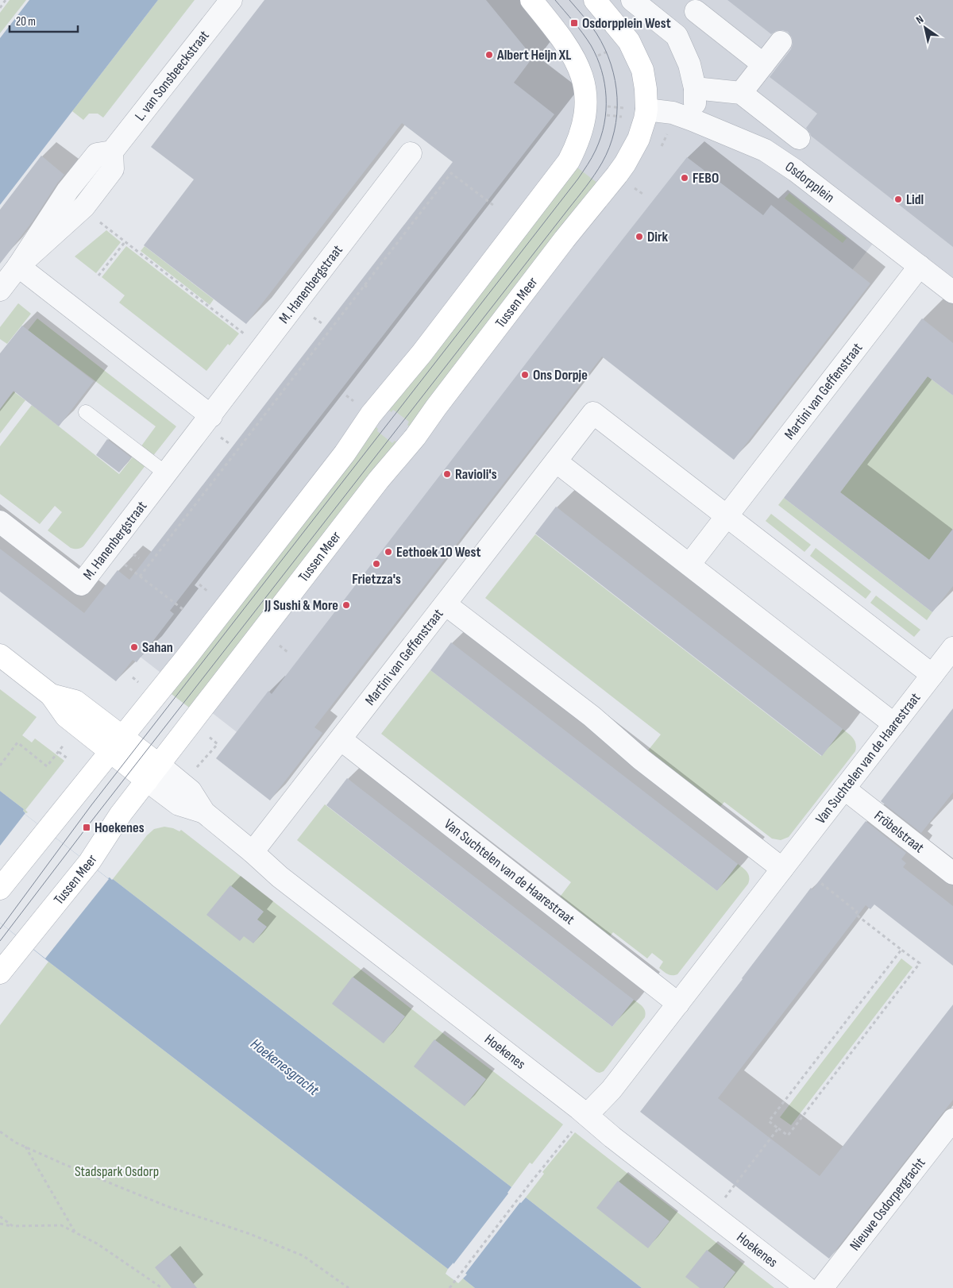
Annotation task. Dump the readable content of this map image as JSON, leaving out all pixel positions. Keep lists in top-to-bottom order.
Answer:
{
  "streets": {
    "street": [
      "L. van Sonsbeeckstraat",
      "Osdorpplein",
      "M. Hanenbergstraat",
      "Tussen Meer",
      "Martini van Geffenstraat",
      "Van Suchtelen van de Haarestraat",
      "Fröbelstraat",
      "Hoekenes",
      "Nieuwe Osdorpergracht"
    ]
  },
  "crossings": [
    ["Osdorpplein", "Tussen Meer"],
    ["Osdorpplein", "Martini van Geffenstraat"],
    ["Tussen Meer", "Hoekenes"],
    ["Martini van Geffenstraat", "Van Suchtelen van de Haarestraat"],
    ["Martini van Geffenstraat", "Hoekenes"],
    ["Van Suchtelen van de Haarestraat", "Fröbelstraat"],
    ["Van Suchtelen van de Haarestraat", "Hoekenes"]
  ],
  "water": ["Hoekenesgracht"],
  "parks": ["Stadspark Osdorp"],
  "places": {
    "transit": ["Osdorpplein West", "Hoekenes"],
    "other": [
      "Albert Heijn XL",
      "FEBO",
      "Lidl",
      "Dirk",
      "Ons Dorpje",
      "Ravioli's",
      "Eethoek 10 West",
      "Frietzza's",
      "JJ Sushi & More",
      "Sahan"
    ]
  },
  "scale_bar": "20 m",
  "north": "top left"
}
